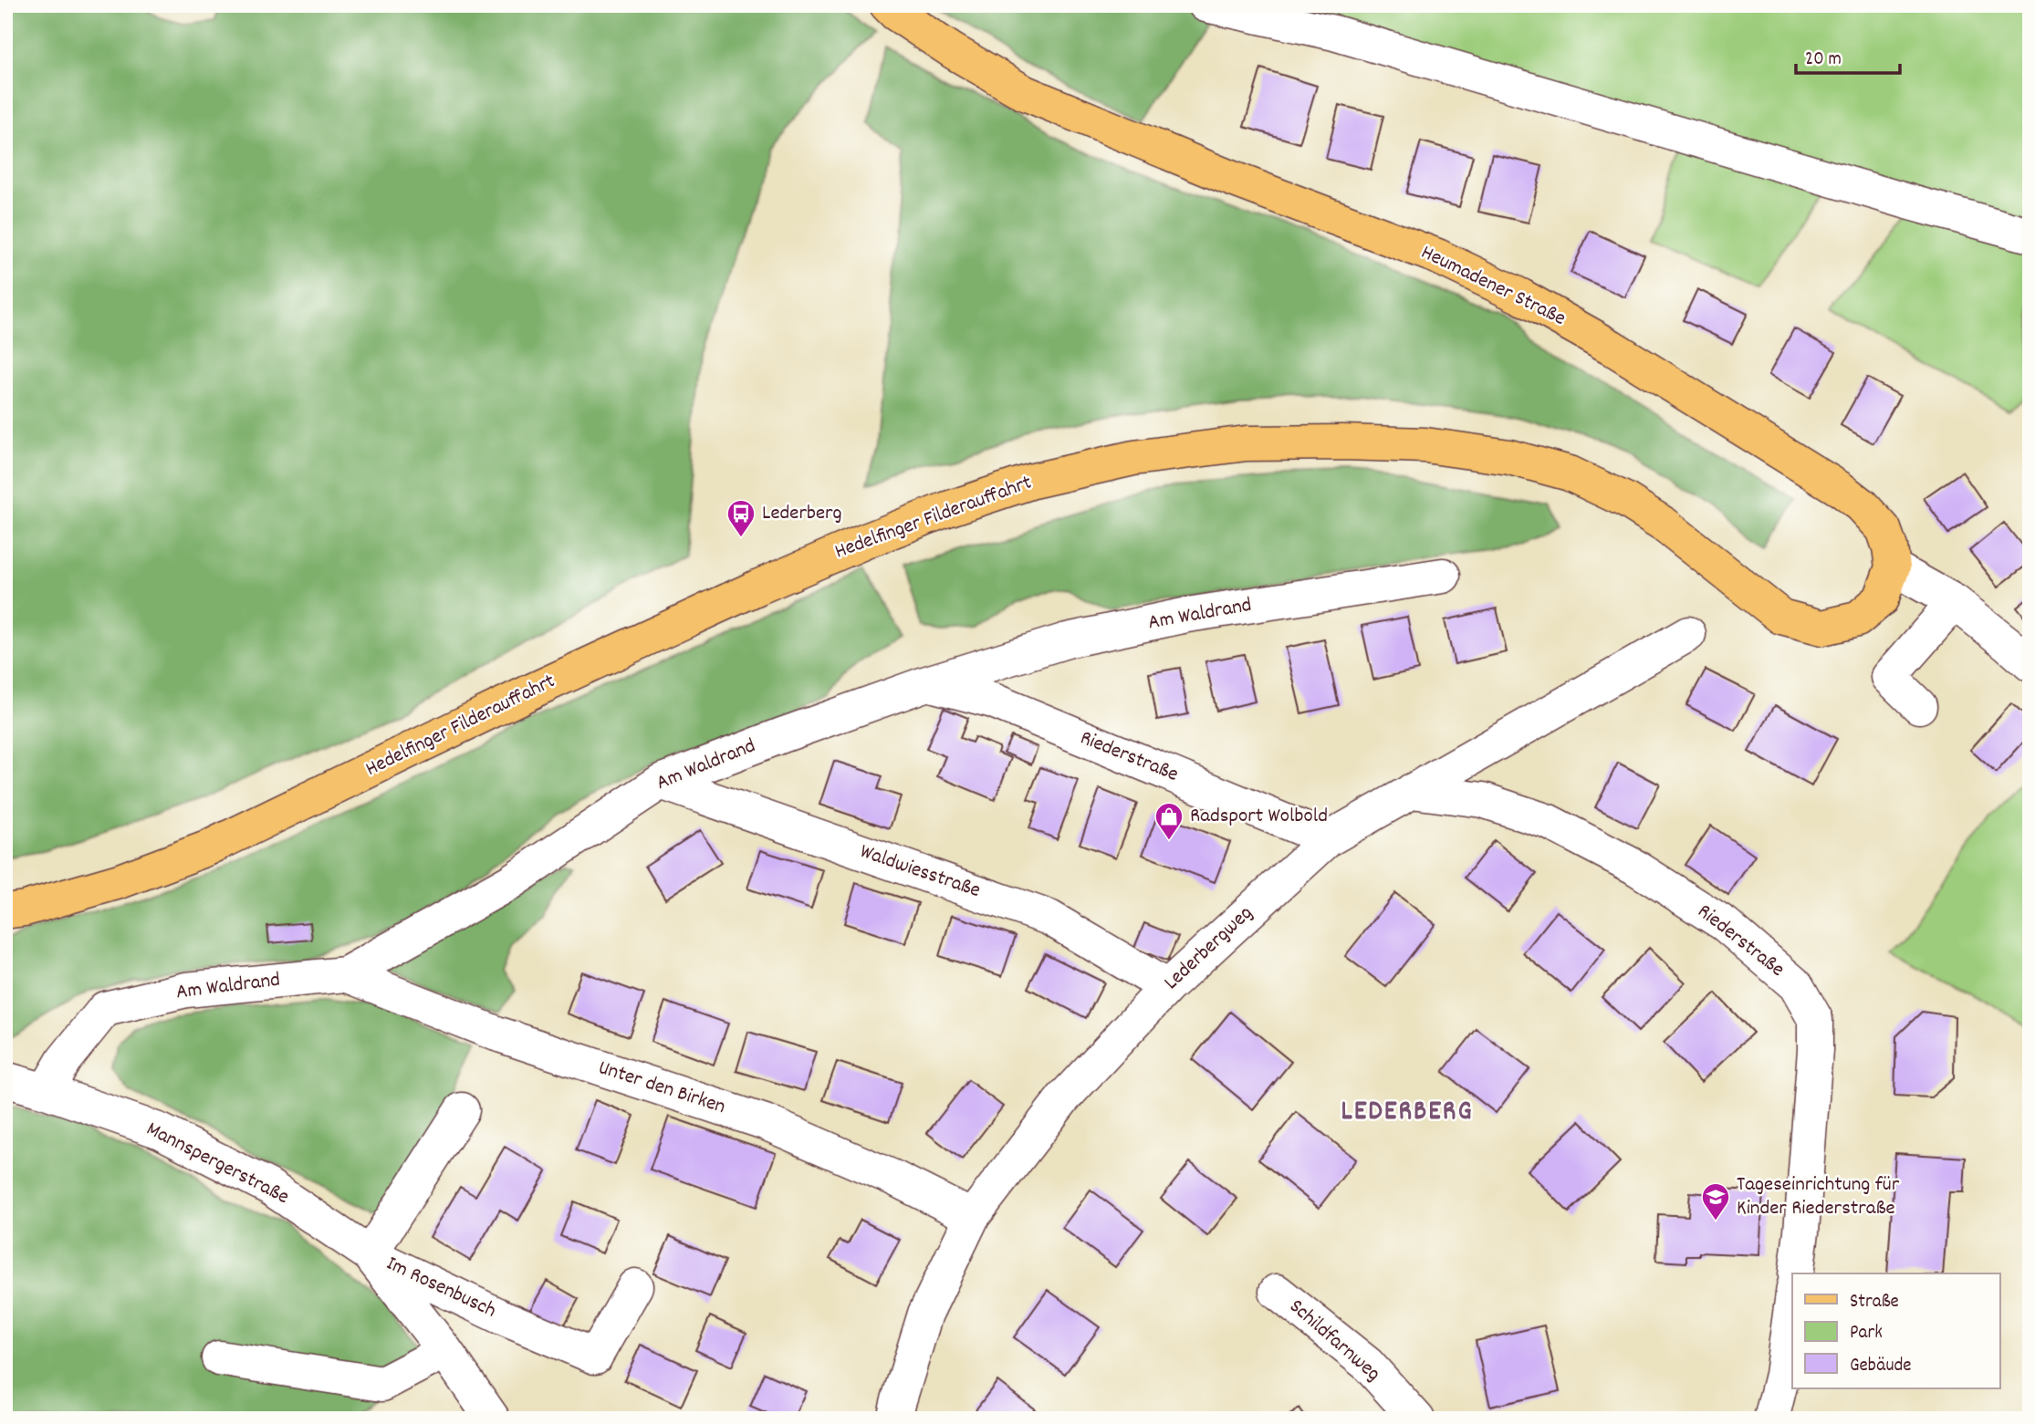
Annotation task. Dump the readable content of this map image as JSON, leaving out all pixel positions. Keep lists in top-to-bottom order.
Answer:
{
  "streets": {
    "main road": ["Heumadener Straße", "Hedelfinger Filderauffahrt"],
    "street": [
      "Am Waldrand",
      "Riederstraße",
      "Waldwiesstraße",
      "Lederbergweg",
      "Unter den Birken",
      "Mannspergerstraße",
      "Im Rosenbusch",
      "Schildfarnweg"
    ]
  },
  "crossings": [
    ["Heumadener Straße", "Hedelfinger Filderauffahrt"],
    ["Am Waldrand", "Riederstraße"],
    ["Am Waldrand", "Waldwiesstraße"],
    ["Am Waldrand", "Unter den Birken"],
    ["Am Waldrand", "Mannspergerstraße"],
    ["Riederstraße", "Lederbergweg"],
    ["Waldwiesstraße", "Lederbergweg"],
    ["Lederbergweg", "Unter den Birken"],
    ["Mannspergerstraße", "Im Rosenbusch"]
  ],
  "districts": ["LEDERBERG"],
  "places": {
    "bus stop": ["Lederberg"],
    "shop": ["Radsport Wolbold"],
    "school or university": ["Tageseinrichtung für Kinder Riederstraße"]
  },
  "legend": ["Straße", "Park", "Gebäude"],
  "scale_bar": "20 m"
}
